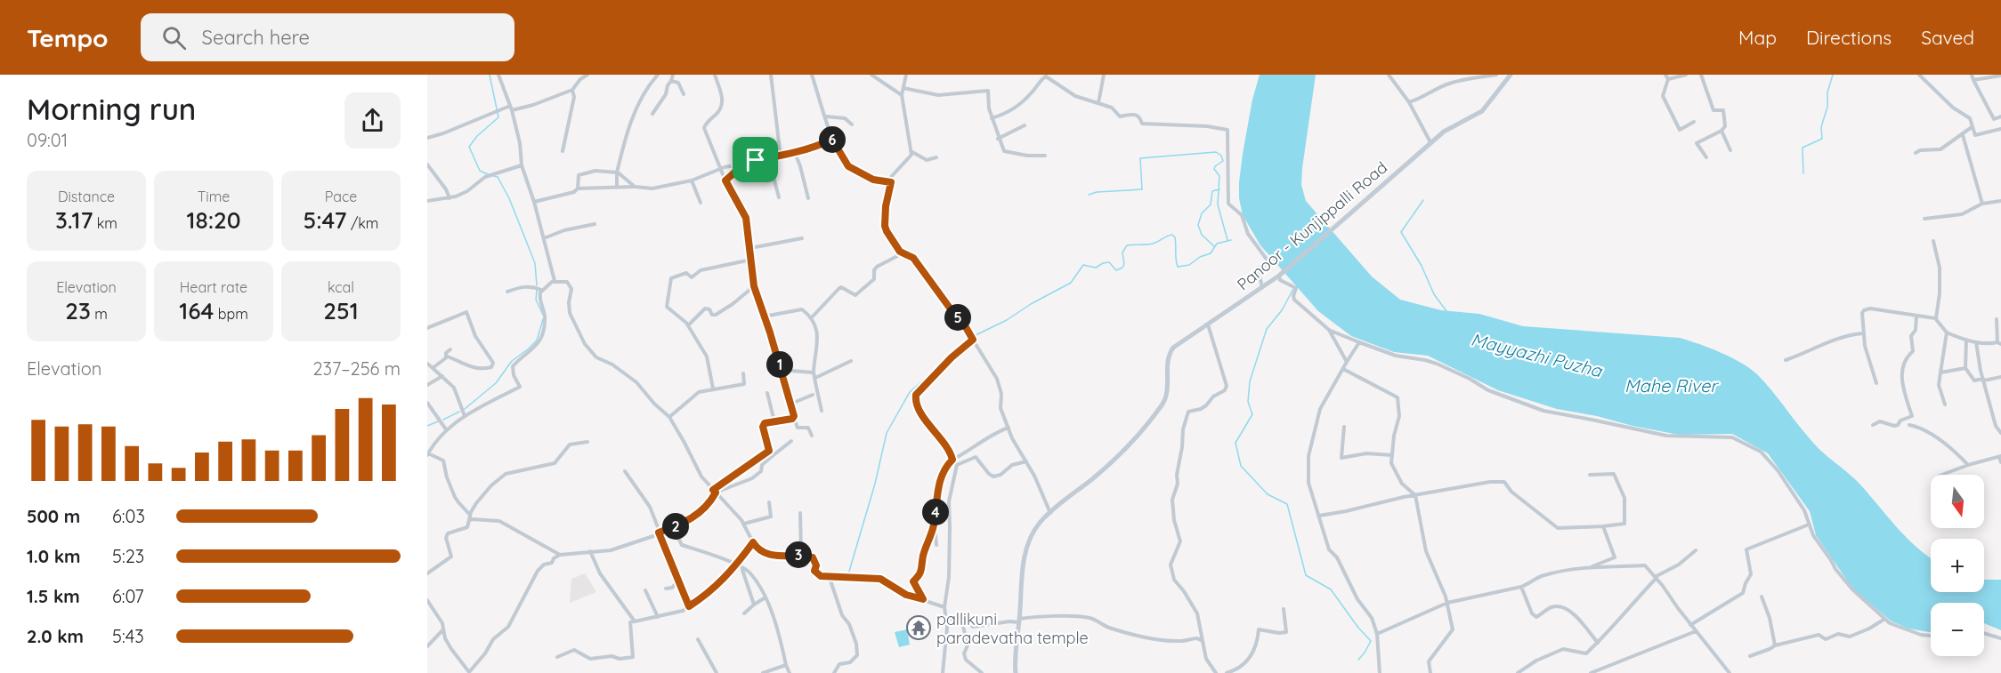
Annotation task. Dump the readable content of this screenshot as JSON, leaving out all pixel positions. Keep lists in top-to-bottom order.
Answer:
{
  "streets": {
    "main road": ["Panoor - Kunjippalli Road"]
  },
  "water": ["Mayyazhi Puzha", "Mahe River"],
  "places": {
    "temple": ["pallikuni paradevatha temple"]
  },
  "north": "bottom",
  "page": {
    "header": "Tempo",
    "search": "Search here",
    "nav": ["Map", "Directions", "Saved"],
    "heading": ["Morning run", "09:01"],
    "pins": [
      "6",
      "5",
      "1",
      "4",
      "2",
      "3"
    ],
    "stats": [
      ["Distance", "3.17 km"],
      ["Time", "18:20"],
      ["Pace", "5:47 /km"],
      ["Elevation", "23 m"],
      ["Heart rate", "164 bpm"],
      ["kcal", "251"]
    ],
    "chart": ["Elevation", "237–256 m"],
    "map_buttons": ["+", "−"],
    "list": [
      {
        "name": "500 m",
        "note": "6:03"
      },
      {
        "name": "1.0 km",
        "note": "5:23"
      },
      {
        "name": "1.5 km",
        "note": "6:07"
      },
      {
        "name": "2.0 km",
        "note": "5:43"
      }
    ]
  }
}
